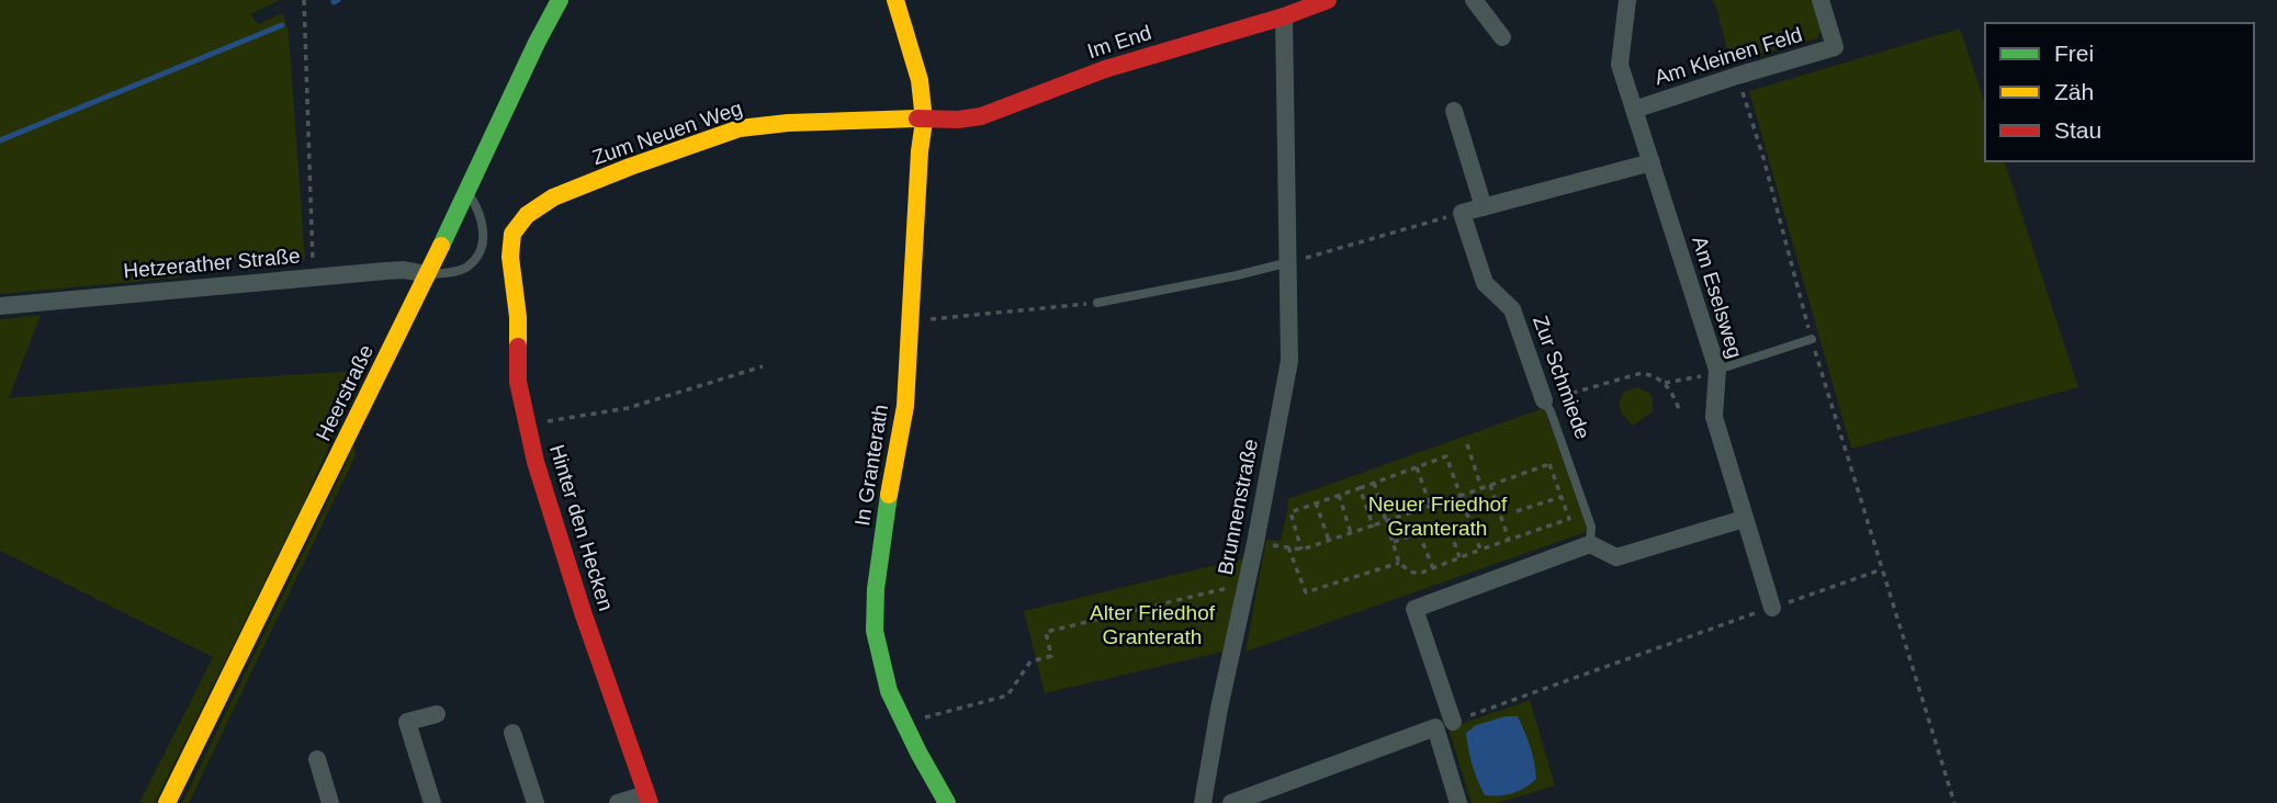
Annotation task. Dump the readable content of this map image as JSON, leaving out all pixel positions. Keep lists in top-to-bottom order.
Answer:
{
  "streets": {
    "street": [
      "Im End",
      "Am Kleinen Feld",
      "Zum Neuen Weg",
      "Hetzerather Straße",
      "Am Eselsweg",
      "Zur Schmiede",
      "Heerstraße",
      "In Granterath",
      "Brunnenstraße",
      "Hinter den Hecken"
    ]
  },
  "crossings": [
    ["Im End", "Zum Neuen Weg"],
    ["Im End", "In Granterath"],
    ["Im End", "Brunnenstraße"],
    ["Am Kleinen Feld", "Am Eselsweg"],
    ["Zum Neuen Weg", "In Granterath"],
    ["Zum Neuen Weg", "Hinter den Hecken"],
    ["Hetzerather Straße", "Heerstraße"]
  ],
  "parks": ["Neuer Friedhof Granterath", "Alter Friedhof Granterath"],
  "legend": ["Frei", "Zäh", "Stau"]
}
